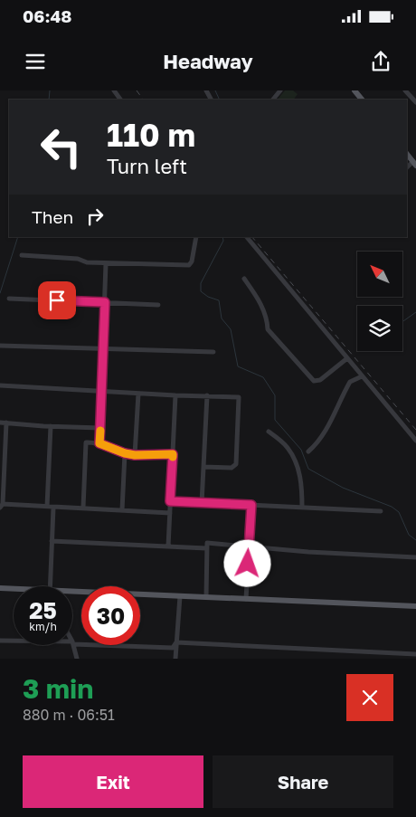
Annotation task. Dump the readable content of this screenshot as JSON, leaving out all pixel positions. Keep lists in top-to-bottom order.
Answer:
{
  "north": "top left",
  "page": {
    "status": "06:48",
    "header": "Headway",
    "turn": ["110 m", "Turn left"],
    "then": "Then",
    "speed": "25 km/h",
    "limit": "30",
    "heading": ["3 min", "880 m · 06:51"],
    "buttons": ["Exit", "Share"]
  }
}
